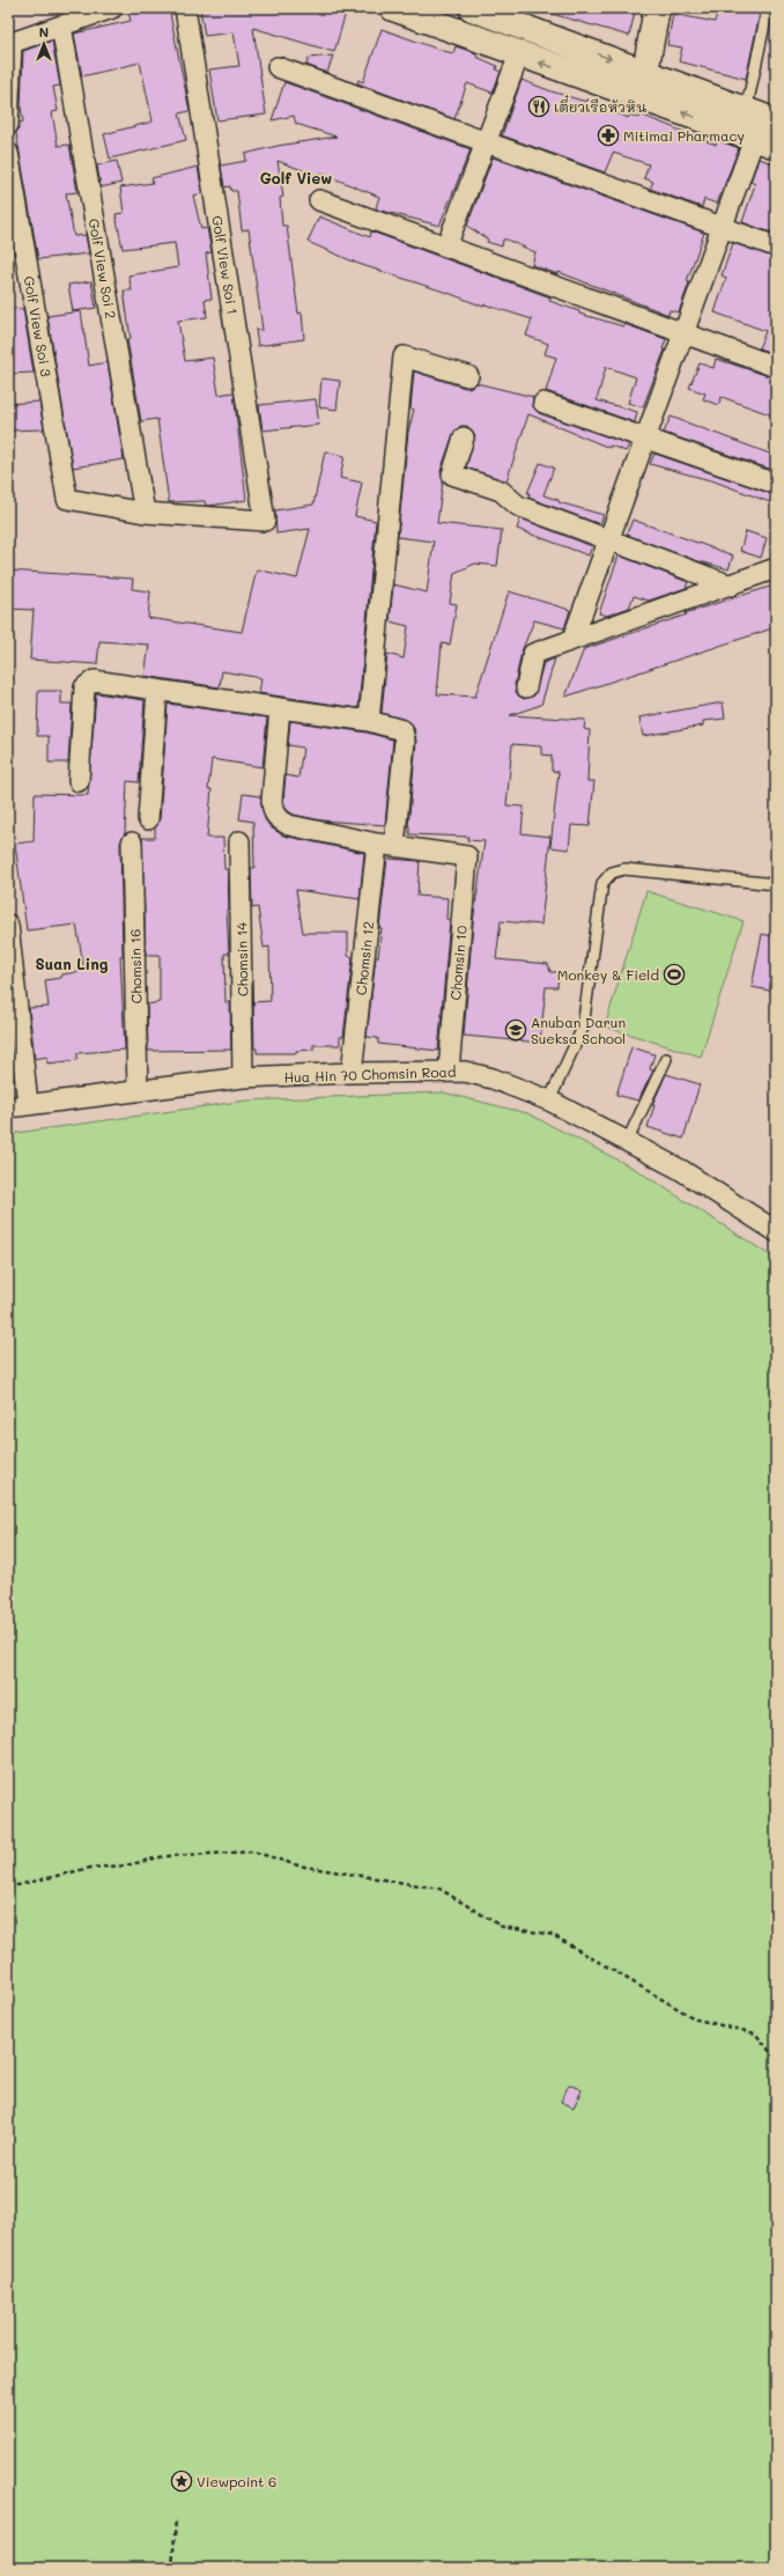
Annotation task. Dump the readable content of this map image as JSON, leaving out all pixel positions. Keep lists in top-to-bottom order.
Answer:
{
  "streets": {
    "street": [
      "Golf View Soi 1",
      "Golf View Soi 2",
      "Golf View Soi 3",
      "Chomsin 12",
      "Chomsin 14",
      "Chomsin 10",
      "Chomsin 16",
      "Hua Hin 70 Chomsin Road"
    ]
  },
  "crossings": [
    ["Golf View Soi 1", "Golf View Soi 2"],
    ["Golf View Soi 1", "Golf View Soi 3"],
    ["Golf View Soi 2", "Golf View Soi 3"],
    ["Chomsin 12", "Chomsin 10"],
    ["Chomsin 12", "Hua Hin 70 Chomsin Road"],
    ["Chomsin 14", "Hua Hin 70 Chomsin Road"],
    ["Chomsin 10", "Hua Hin 70 Chomsin Road"],
    ["Chomsin 16", "Hua Hin 70 Chomsin Road"]
  ],
  "districts": ["Golf View", "Suan Ling"],
  "places": {
    "restaurant": ["เตี๋ยวเรือหัวหิน"],
    "pharmacy": ["Mitimai Pharmacy"],
    "sports": ["Monkey & Field"],
    "school or university": ["Anuban Darun Sueksa School"],
    "place": ["Viewpoint 6"]
  },
  "north": "top"
}
